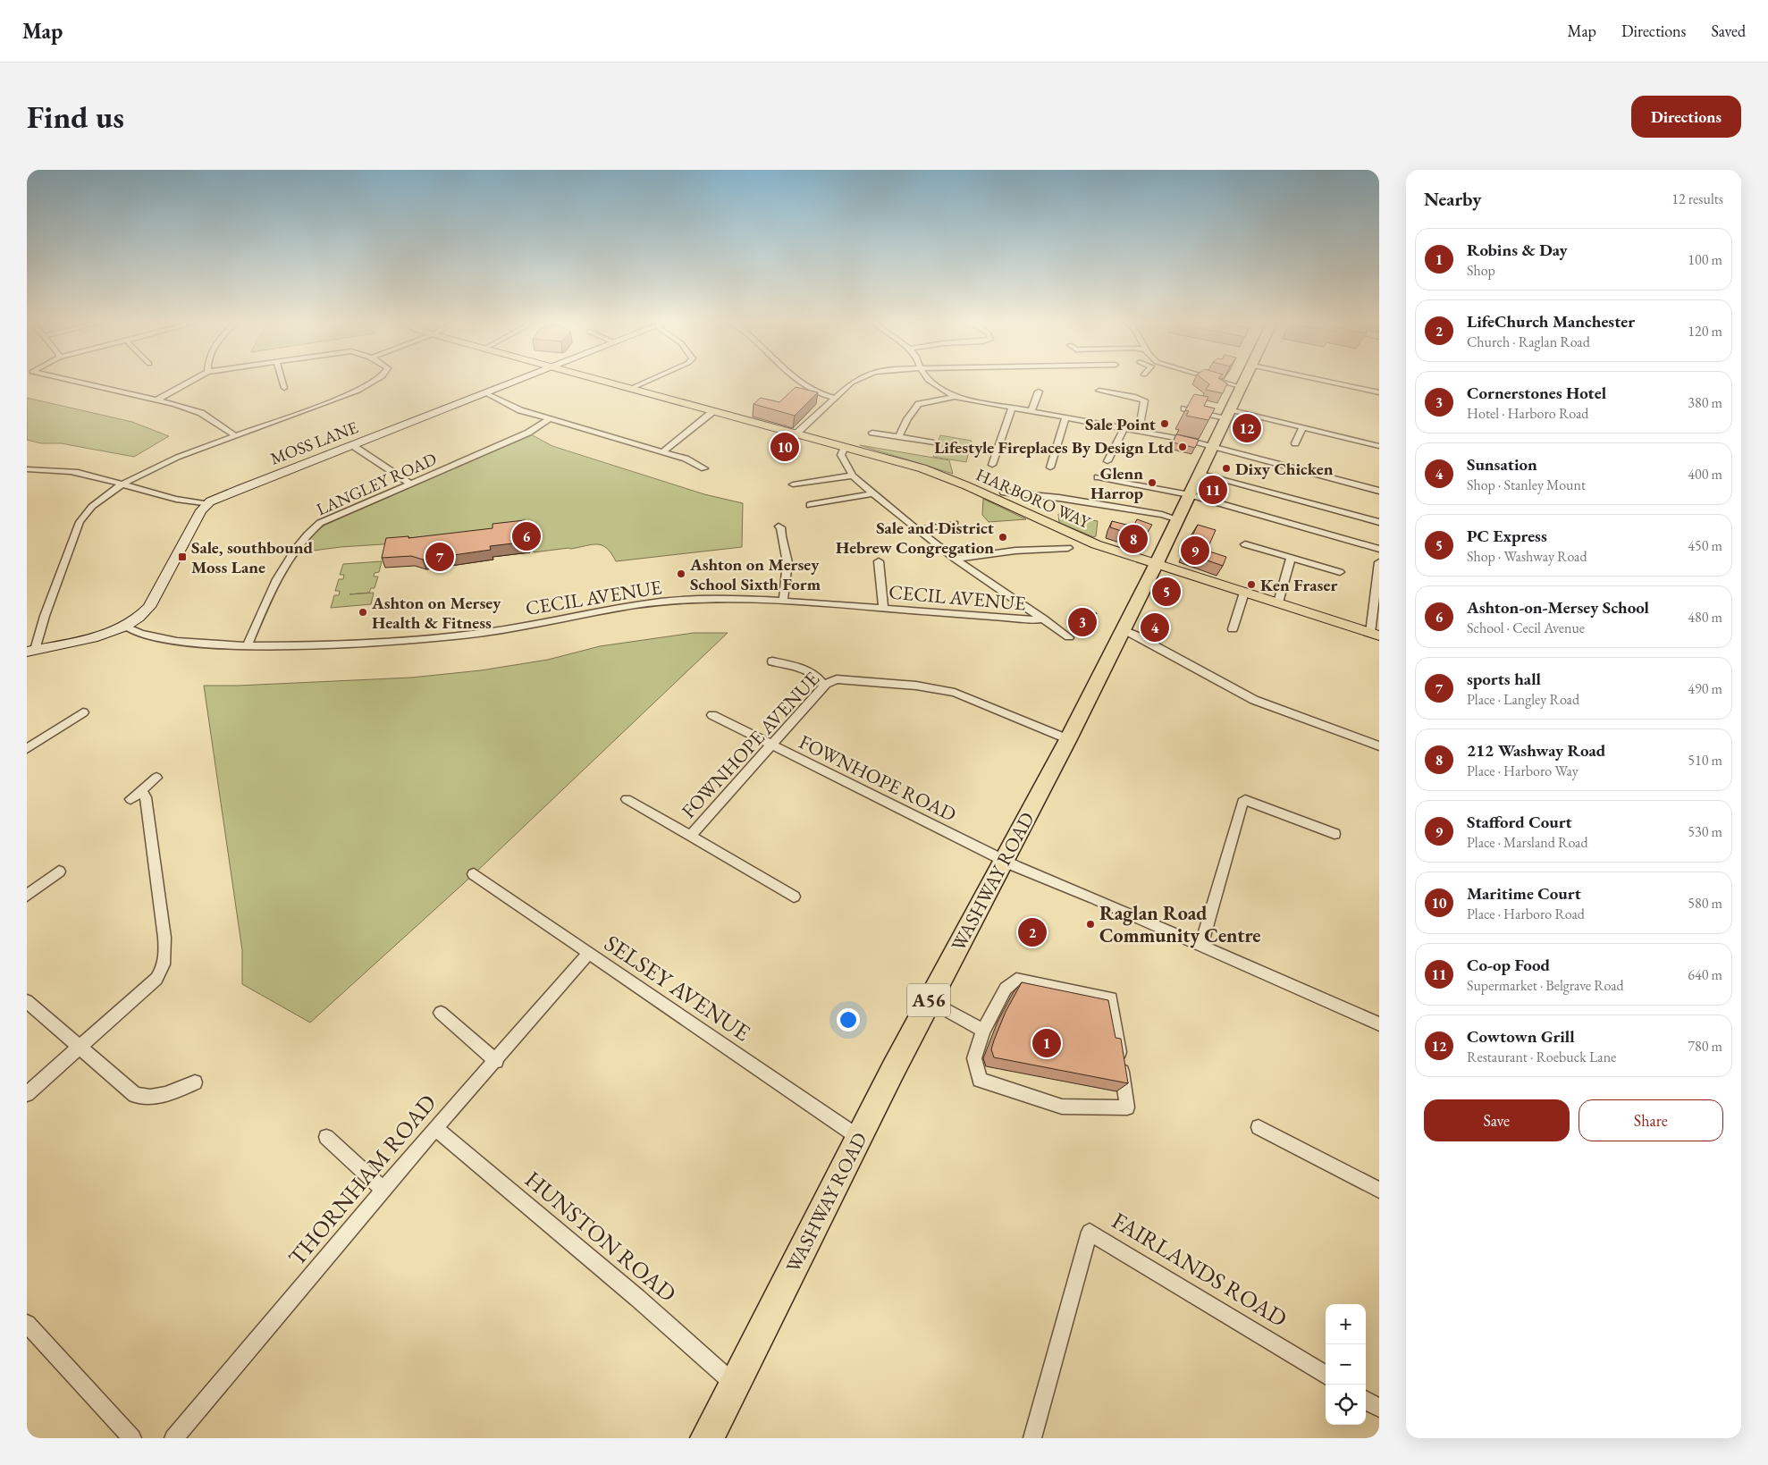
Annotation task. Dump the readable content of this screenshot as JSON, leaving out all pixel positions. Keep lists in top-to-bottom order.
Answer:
{
  "streets": {
    "highway": ["WASHWAY ROAD", "A56"],
    "main road": ["HARBORO WAY"],
    "street": [
      "MOSS LANE",
      "LANGLEY ROAD",
      "CECIL AVENUE",
      "FOWNHOPE AVENUE",
      "FOWNHOPE ROAD",
      "SELSEY AVENUE",
      "THORNHAM ROAD",
      "HUNSTON ROAD",
      "FAIRLANDS ROAD"
    ]
  },
  "crossings": [
    ["MOSS LANE", "CECIL AVENUE"],
    ["LANGLEY ROAD", "CECIL AVENUE"],
    ["HARBORO WAY", "WASHWAY ROAD"],
    ["FOWNHOPE AVENUE", "FOWNHOPE ROAD"],
    ["FOWNHOPE AVENUE", "WASHWAY ROAD"],
    ["FOWNHOPE ROAD", "WASHWAY ROAD"],
    ["WASHWAY ROAD", "SELSEY AVENUE"],
    ["WASHWAY ROAD", "HUNSTON ROAD"],
    ["SELSEY AVENUE", "THORNHAM ROAD"],
    ["THORNHAM ROAD", "HUNSTON ROAD"]
  ],
  "places": {
    "other": [
      "Sale Point",
      "Lifestyle Fireplaces By Design Ltd",
      "Dixy Chicken",
      "Glenn Harrop",
      "Sale and District Hebrew Congregation",
      "Ashton on Mersey School Sixth Form",
      "Ken Fraser",
      "Ashton on Mersey Health & Fitness",
      "Raglan Road Community Centre"
    ],
    "transit": ["Sale, southbound Moss Lane"]
  },
  "page": {
    "header": "Map",
    "nav": ["Map", "Directions", "Saved"],
    "buttons": [
      "Directions",
      ["Save", "Share"]
    ],
    "title": "Find us",
    "heading": ["Nearby", "12 results"],
    "list": [
      {
        "mark": "1",
        "name": "Robins & Day",
        "note": "Shop",
        "value": "100 m"
      },
      {
        "mark": "2",
        "name": "LifeChurch Manchester",
        "note": "Church · Raglan Road",
        "value": "120 m"
      },
      {
        "mark": "3",
        "name": "Cornerstones Hotel",
        "note": "Hotel · Harboro Road",
        "value": "380 m"
      },
      {
        "mark": "4",
        "name": "Sunsation",
        "note": "Shop · Stanley Mount",
        "value": "400 m"
      },
      {
        "mark": "5",
        "name": "PC Express",
        "note": "Shop · Washway Road",
        "value": "450 m"
      },
      {
        "mark": "6",
        "name": "Ashton-on-Mersey School",
        "note": "School · Cecil Avenue",
        "value": "480 m"
      },
      {
        "mark": "7",
        "name": "sports hall",
        "note": "Place · Langley Road",
        "value": "490 m"
      },
      {
        "mark": "8",
        "name": "212 Washway Road",
        "note": "Place · Harboro Way",
        "value": "510 m"
      },
      {
        "mark": "9",
        "name": "Stafford Court",
        "note": "Place · Marsland Road",
        "value": "530 m"
      },
      {
        "mark": "10",
        "name": "Maritime Court",
        "note": "Place · Harboro Road",
        "value": "580 m"
      },
      {
        "mark": "11",
        "name": "Co-op Food",
        "note": "Supermarket · Belgrave Road",
        "value": "640 m"
      },
      {
        "mark": "12",
        "name": "Cowtown Grill",
        "note": "Restaurant · Roebuck Lane",
        "value": "780 m"
      }
    ],
    "pins": [
      "12",
      "10",
      "11",
      "6",
      "8",
      "9",
      "7",
      "5",
      "3",
      "4",
      "2",
      "1"
    ],
    "map_buttons": ["+", "−"]
  }
}
